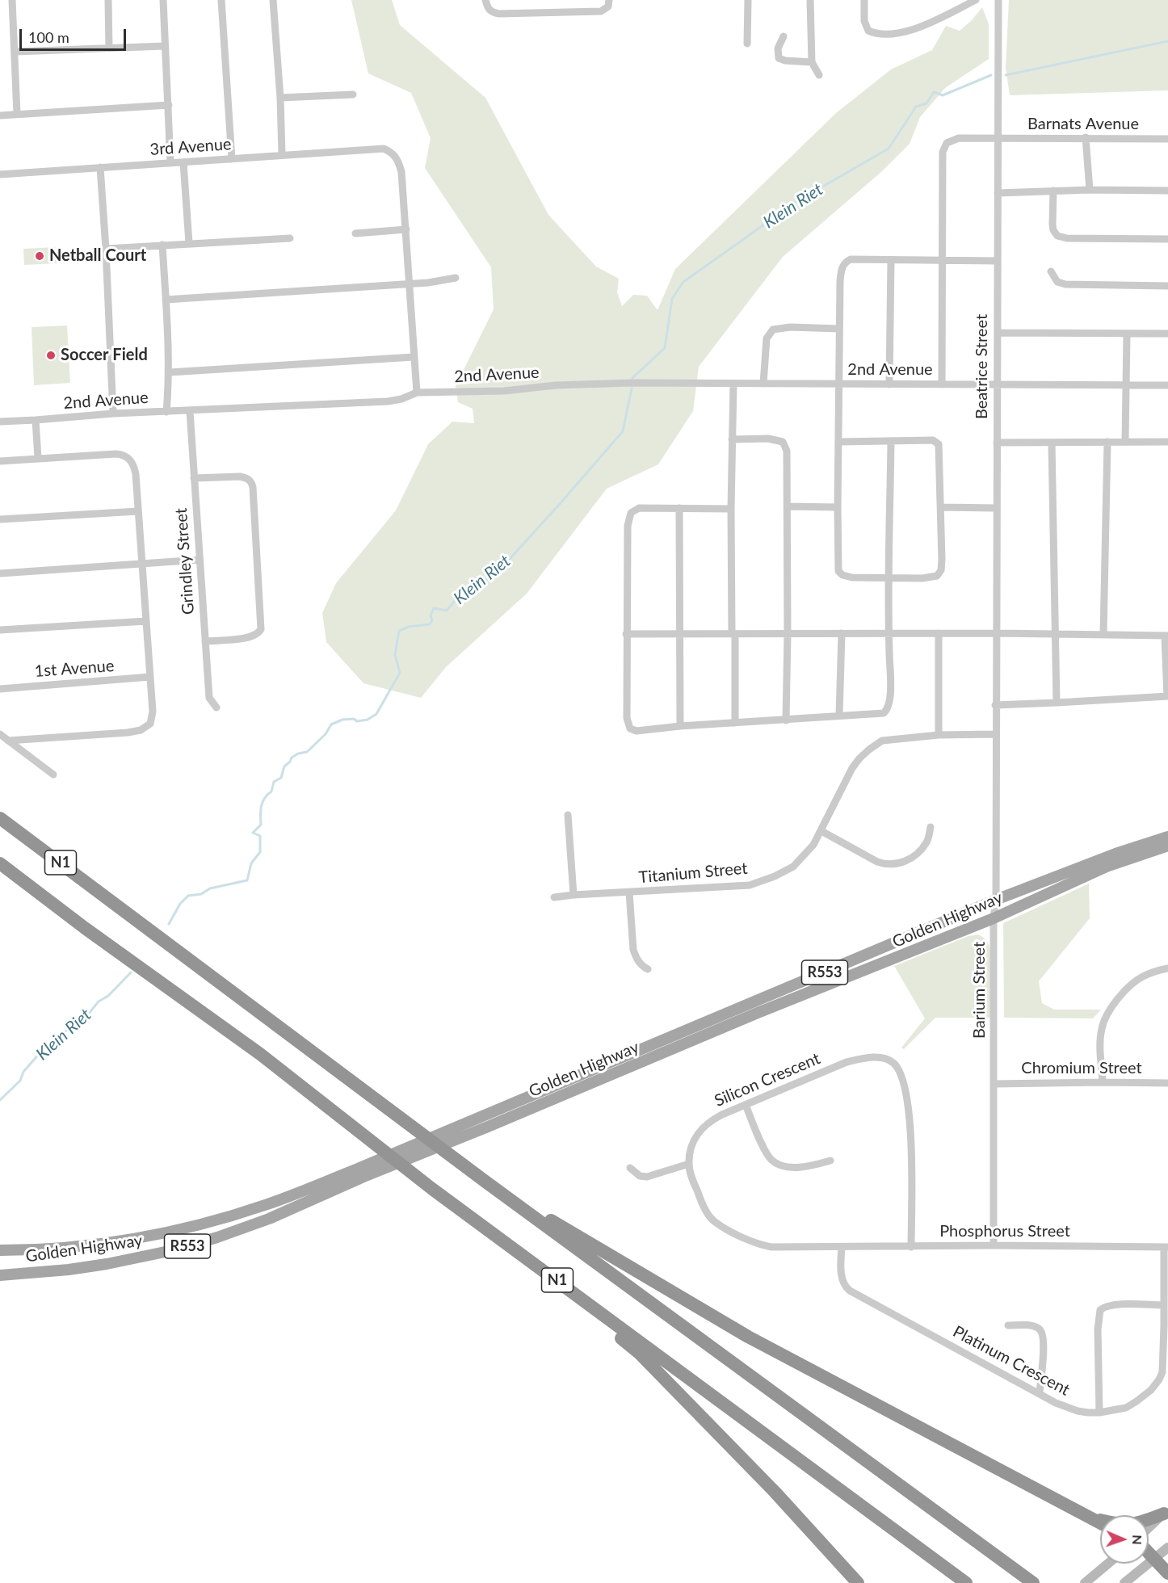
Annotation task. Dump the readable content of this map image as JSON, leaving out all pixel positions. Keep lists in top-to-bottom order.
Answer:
{
  "streets": {
    "highway": ["N1"],
    "main road": ["Golden Highway", "R553"],
    "street": [
      "Barnats Avenue",
      "3rd Avenue",
      "Beatrice Street",
      "2nd Avenue",
      "Grindley Street",
      "1st Avenue",
      "Titanium Street",
      "Barium Street",
      "Chromium Street",
      "Silicon Crescent",
      "Phosphorus Street",
      "Platinum Crescent"
    ]
  },
  "crossings": [
    ["Barnats Avenue", "Beatrice Street"],
    ["Beatrice Street", "2nd Avenue"],
    ["Beatrice Street", "Titanium Street"],
    ["Beatrice Street", "Barium Street"],
    ["2nd Avenue", "Grindley Street"],
    ["Titanium Street", "Barium Street"],
    ["Golden Highway", "Barium Street"],
    ["Barium Street", "Chromium Street"],
    ["Barium Street", "Phosphorus Street"],
    ["Silicon Crescent", "Phosphorus Street"],
    ["Silicon Crescent", "Platinum Crescent"],
    ["Phosphorus Street", "Platinum Crescent"]
  ],
  "water": ["Klein Riet"],
  "places": ["Netball Court", "Soccer Field"],
  "scale_bar": "100 m",
  "north": "right"
}
